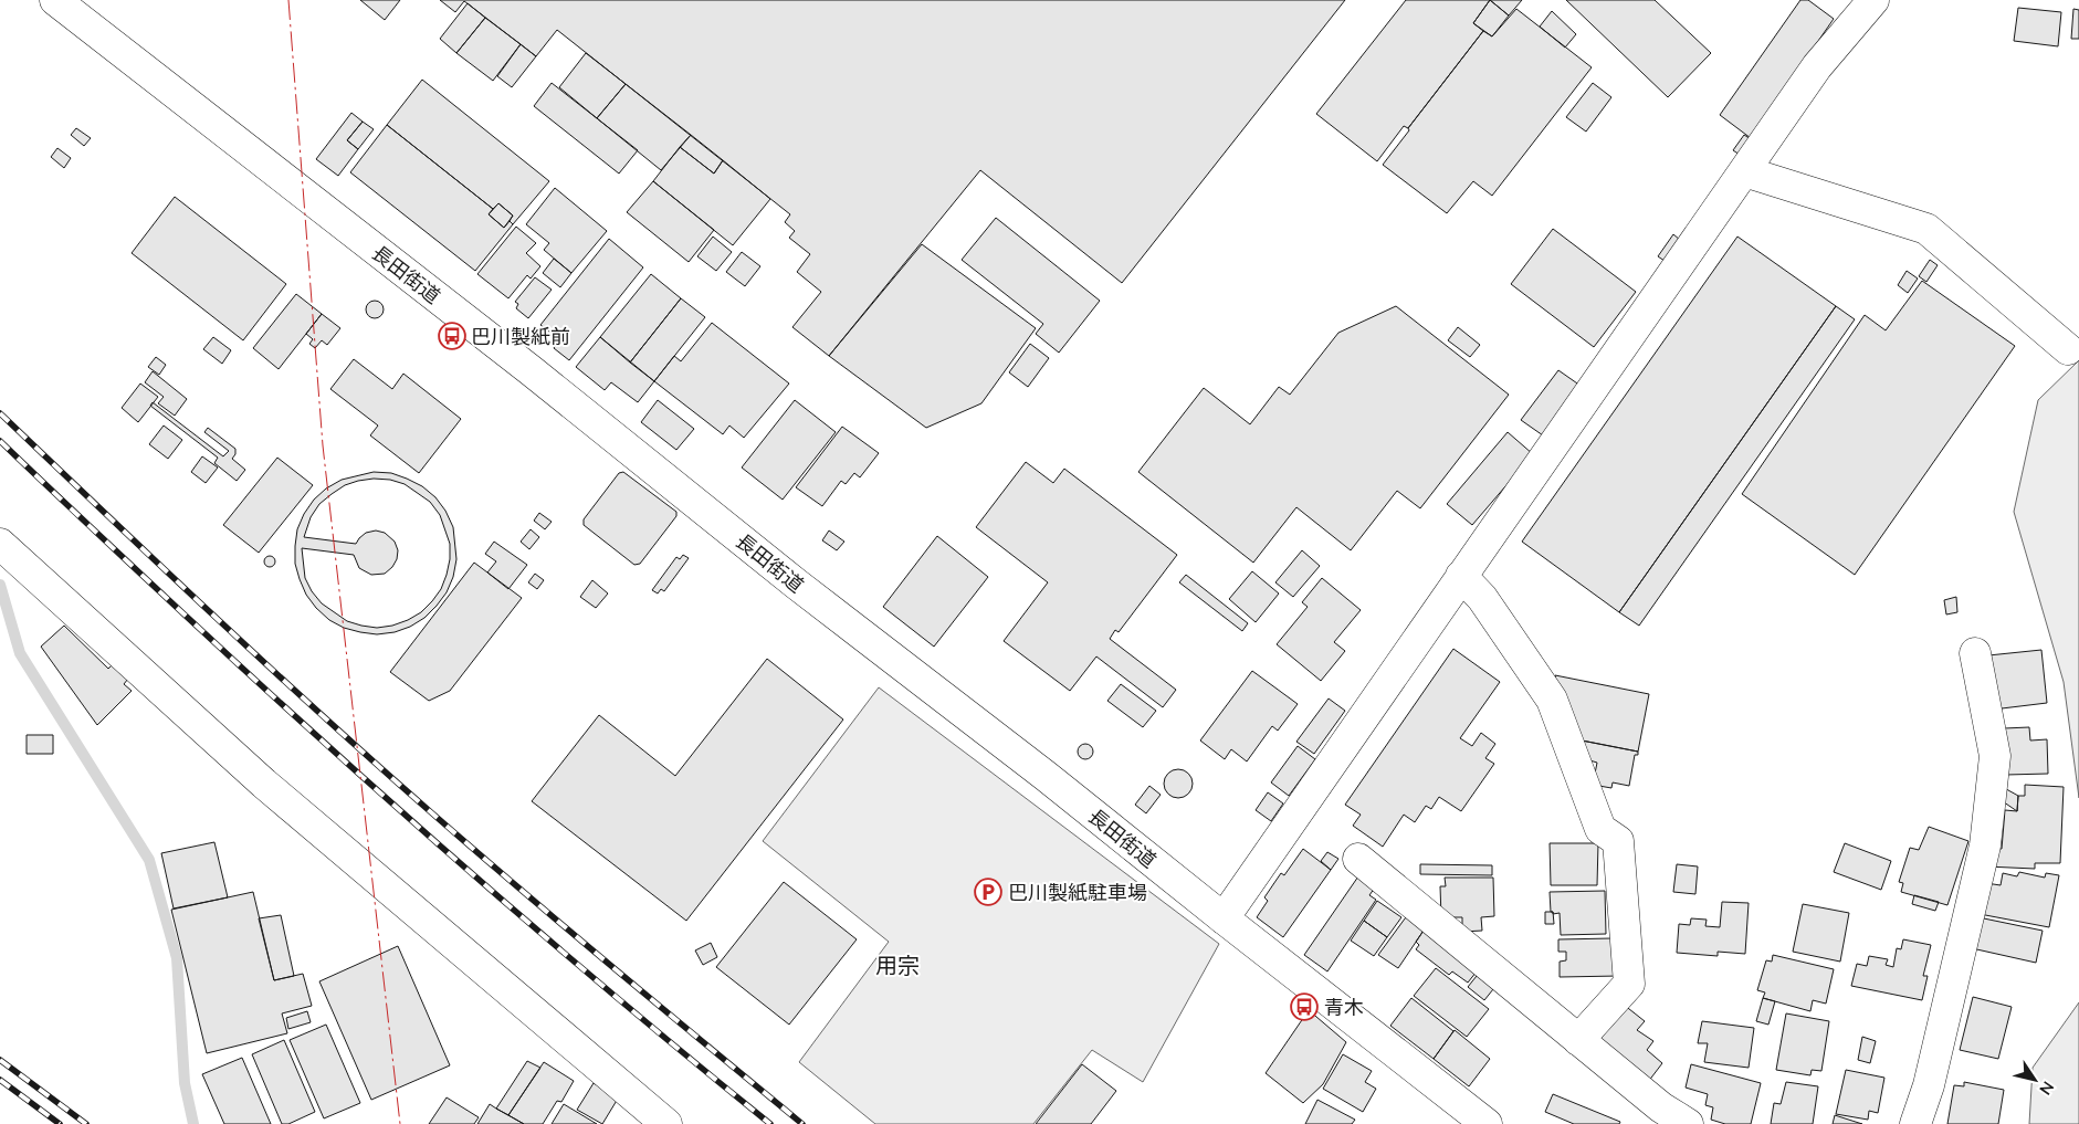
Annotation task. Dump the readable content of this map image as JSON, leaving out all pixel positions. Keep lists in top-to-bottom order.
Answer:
{
  "streets": {
    "street": ["長田街道"]
  },
  "districts": ["用宗"],
  "places": {
    "bus stop": ["巴川製紙前", "青木"],
    "parking": ["巴川製紙駐車場"]
  },
  "north": "bottom right"
}
